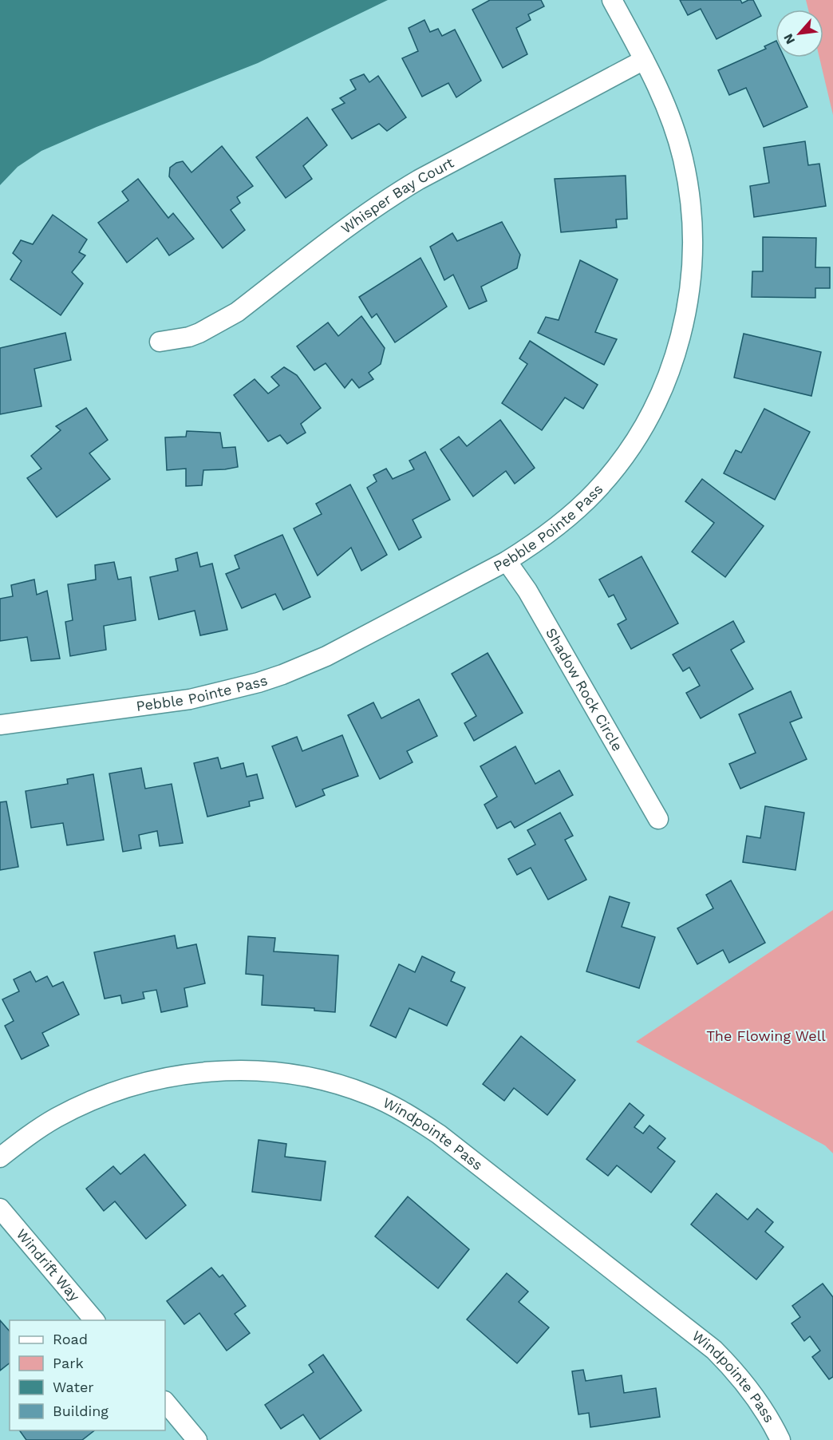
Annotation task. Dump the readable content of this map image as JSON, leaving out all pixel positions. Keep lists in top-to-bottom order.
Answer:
{
  "streets": {
    "street": [
      "Whisper Bay Court",
      "Pebble Pointe Pass",
      "Shadow Rock Circle",
      "Windpointe Pass",
      "Windrift Way"
    ]
  },
  "crossings": [
    ["Whisper Bay Court", "Pebble Pointe Pass"],
    ["Pebble Pointe Pass", "Shadow Rock Circle"]
  ],
  "parks": ["The Flowing Well"],
  "legend": [
    "Road",
    "Park",
    "Water",
    "Building"
  ],
  "north": "bottom left"
}
